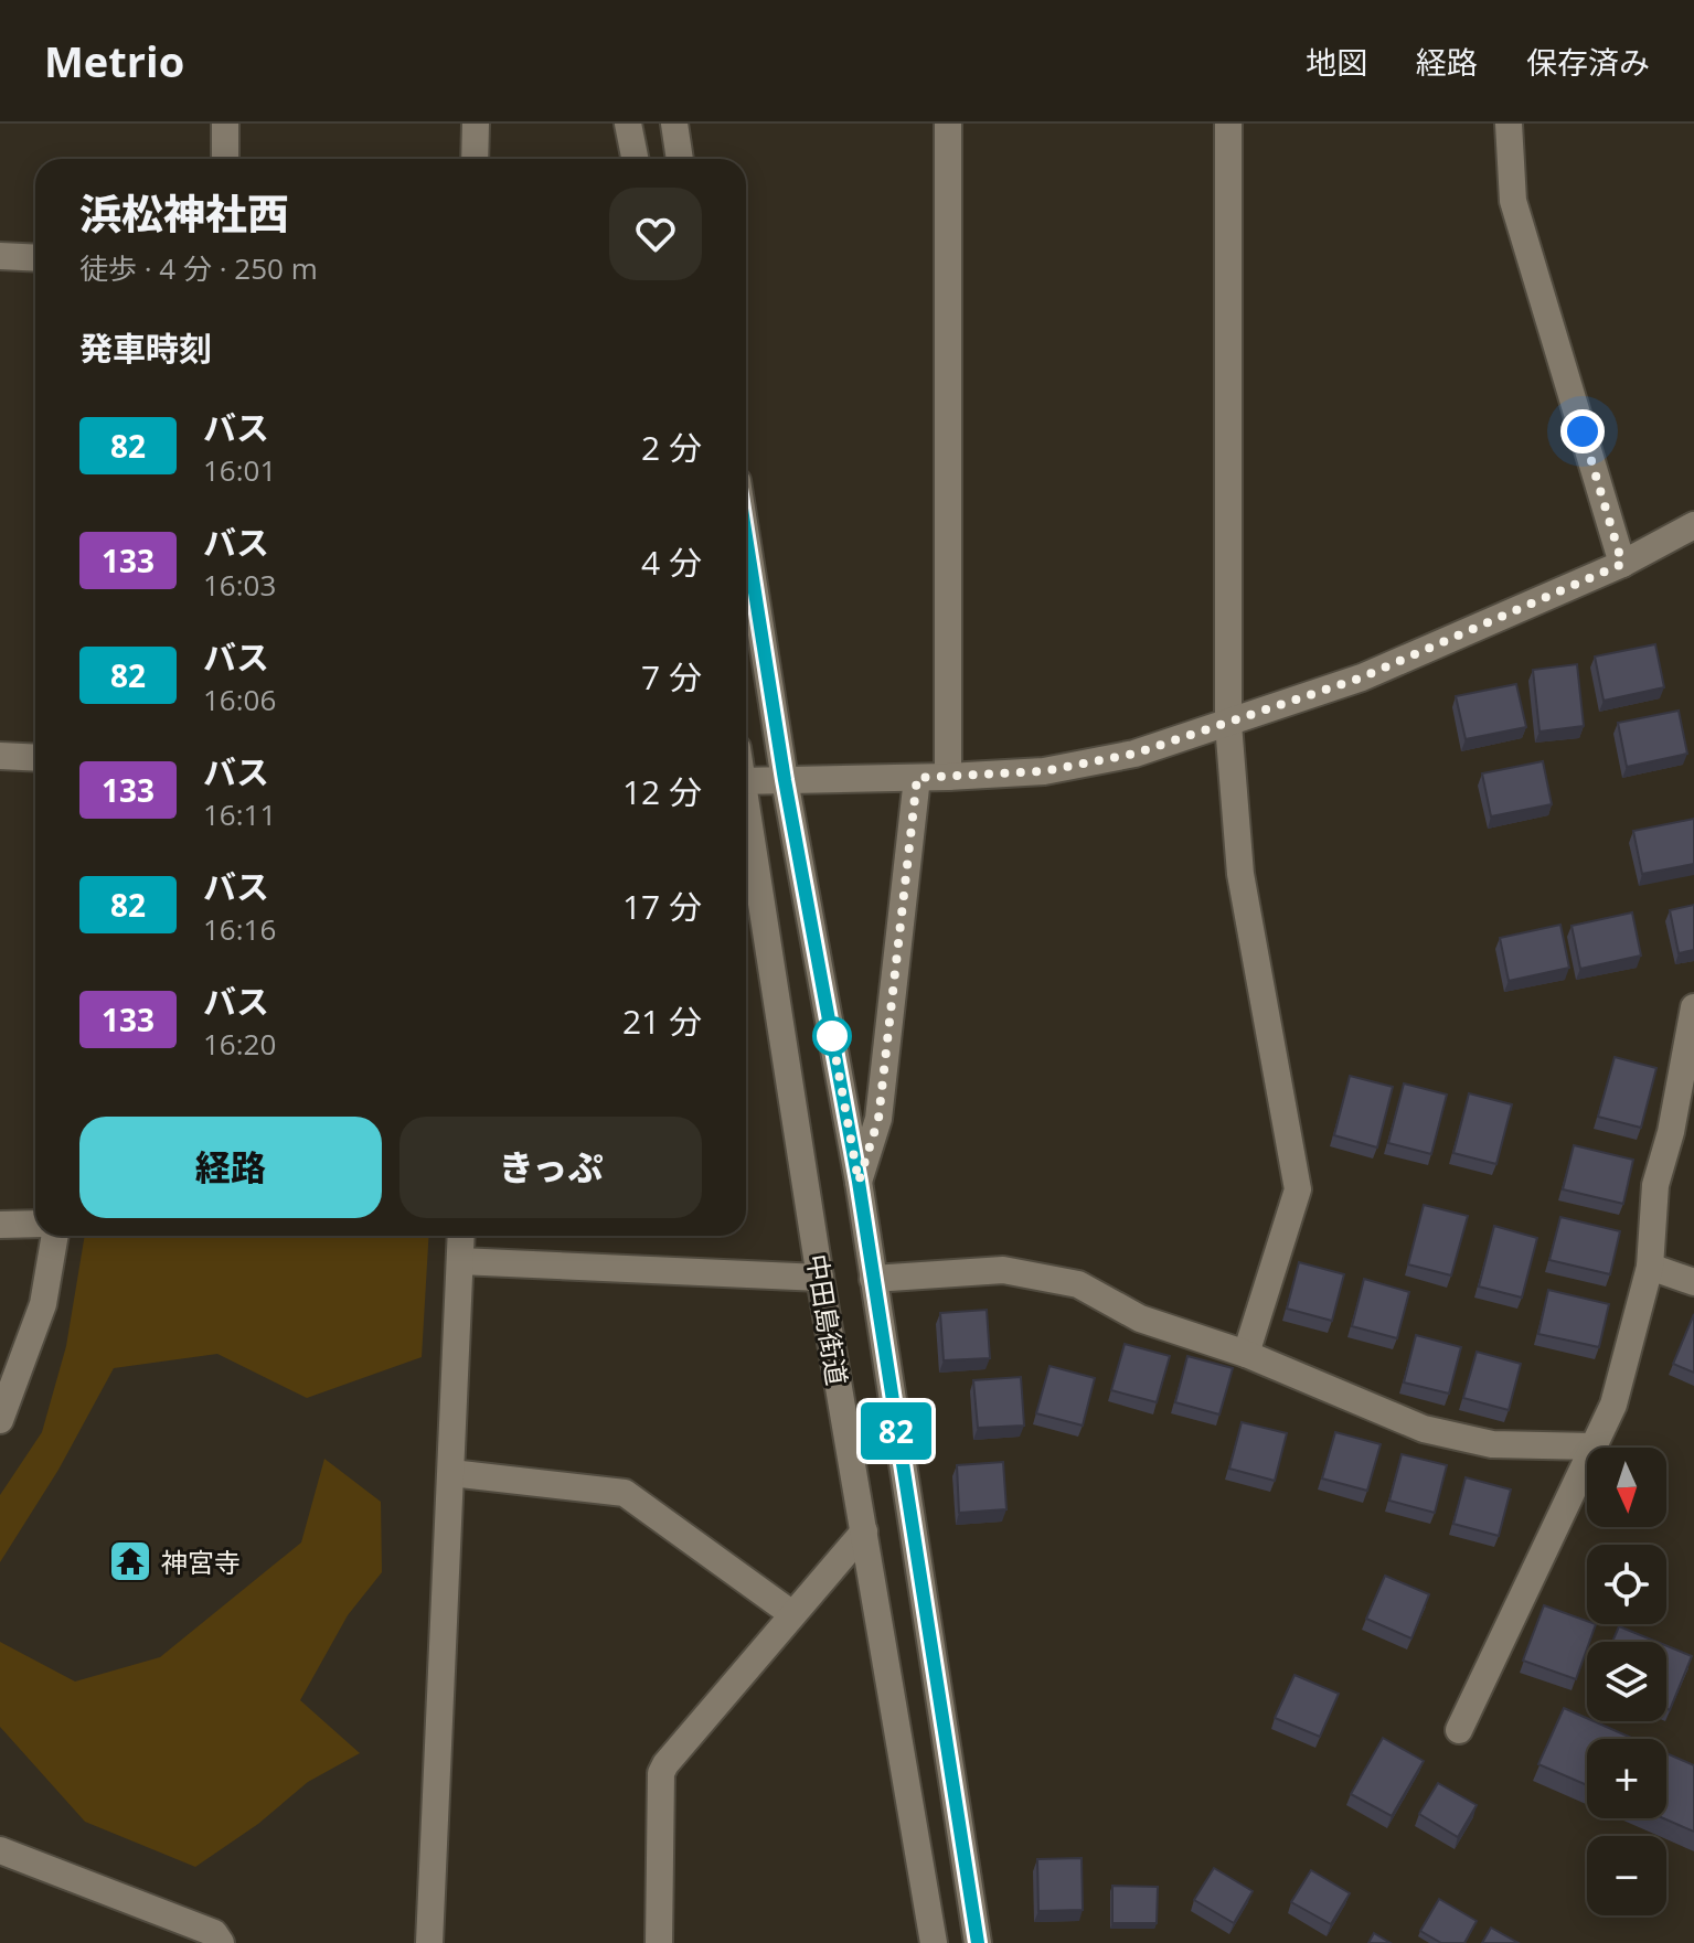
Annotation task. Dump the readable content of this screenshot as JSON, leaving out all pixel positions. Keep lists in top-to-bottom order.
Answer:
{
  "streets": {
    "street": ["中田島街道"]
  },
  "places": {
    "temple": ["神宮寺"]
  },
  "lines": ["bus line 82"],
  "north": "bottom",
  "page": {
    "header": "Metrio",
    "nav": ["地図", "経路", "保存済み"],
    "on_map": "82",
    "heading": [
      ["浜松神社西", "徒歩 · 4 分 · 250 m"],
      "発車時刻"
    ],
    "list": [
      {
        "mark": "82",
        "name": "バス",
        "note": "16:01",
        "value": "2 分"
      },
      {
        "mark": "133",
        "name": "バス",
        "note": "16:03",
        "value": "4 分"
      },
      {
        "mark": "82",
        "name": "バス",
        "note": "16:06",
        "value": "7 分"
      },
      {
        "mark": "133",
        "name": "バス",
        "note": "16:11",
        "value": "12 分"
      },
      {
        "mark": "82",
        "name": "バス",
        "note": "16:16",
        "value": "17 分"
      },
      {
        "mark": "133",
        "name": "バス",
        "note": "16:20",
        "value": "21 分"
      }
    ],
    "buttons": ["経路", "きっぷ"],
    "map_buttons": ["+", "−"]
  }
}
